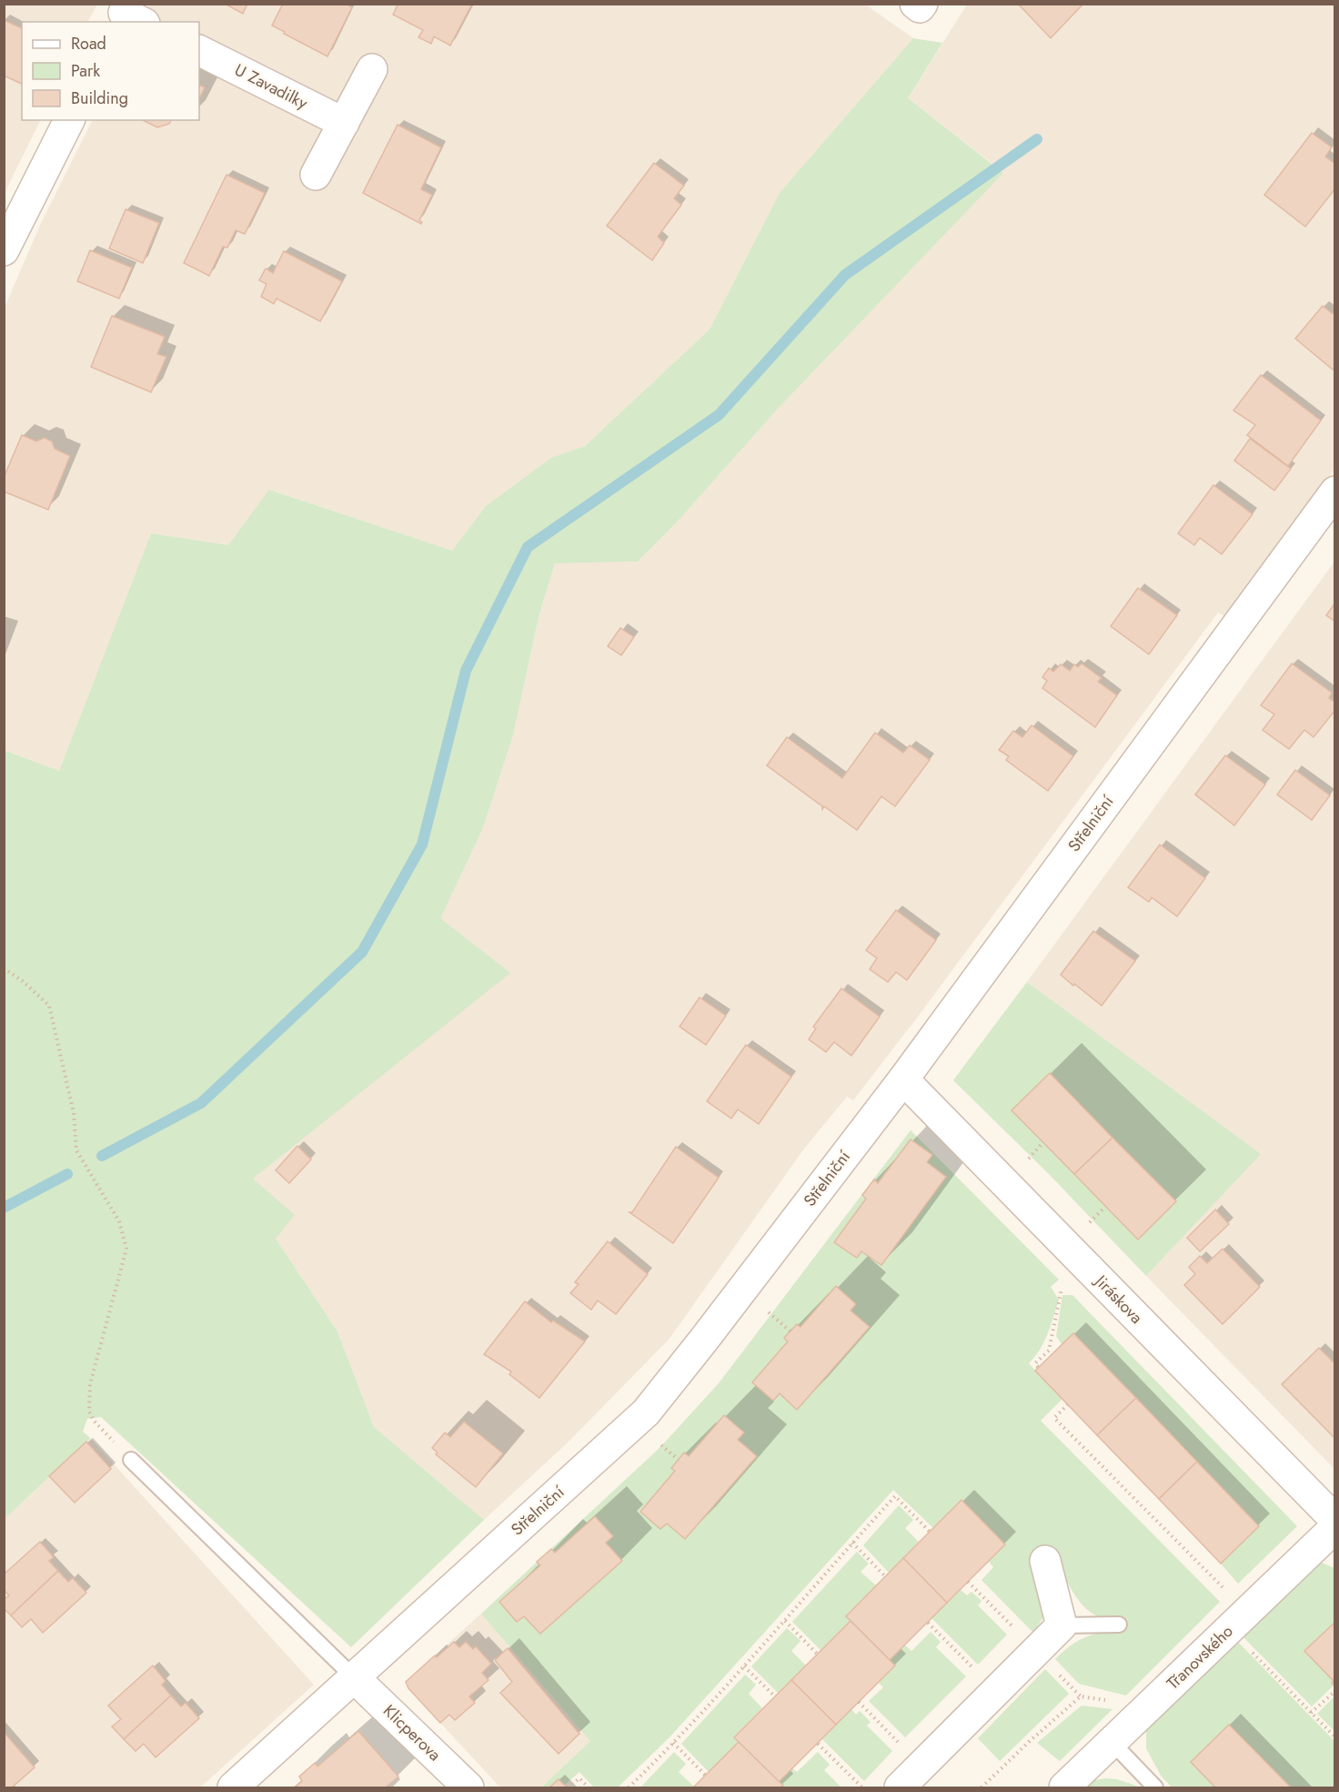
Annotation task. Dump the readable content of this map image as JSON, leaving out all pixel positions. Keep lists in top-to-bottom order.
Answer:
{
  "streets": {
    "street": [
      "U Zavadilky",
      "Střelniční",
      "Jiráskova",
      "Třanovského",
      "Klicperova"
    ]
  },
  "crossings": [
    ["Střelniční", "Jiráskova"],
    ["Střelniční", "Klicperova"]
  ],
  "legend": ["Road", "Park", "Building"]
}
